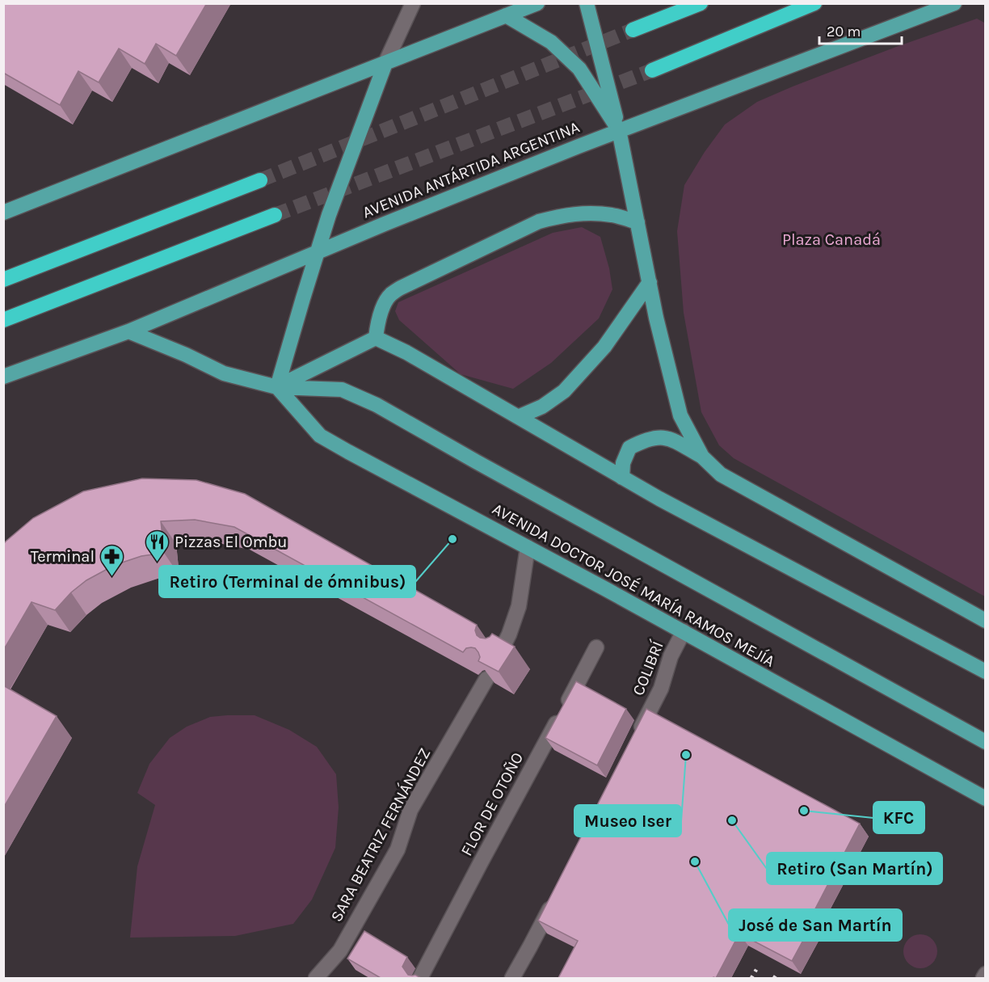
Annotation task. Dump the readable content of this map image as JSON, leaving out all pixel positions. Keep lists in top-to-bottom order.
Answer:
{
  "streets": {
    "main road": ["AVENIDA ANTÁRTIDA ARGENTINA", "AVENIDA DOCTOR JOSÉ MARÍA RAMOS MEJÍA"],
    "street": ["COLIBRÍ", "FLOR DE OTOÑO", "SARA BEATRIZ FERNÁNDEZ"]
  },
  "crossings": [
    ["AVENIDA ANTÁRTIDA ARGENTINA", "AVENIDA DOCTOR JOSÉ MARÍA RAMOS MEJÍA"],
    ["AVENIDA DOCTOR JOSÉ MARÍA RAMOS MEJÍA", "COLIBRÍ"]
  ],
  "parks": ["Plaza Canadá"],
  "places": {
    "other": [
      "Retiro (Terminal de ómnibus)",
      "Museo Iser",
      "KFC",
      "Retiro (San Martín)",
      "José de San Martín"
    ],
    "restaurant": ["Pizzas El Ombu"],
    "pharmacy": ["Terminal"]
  },
  "scale_bar": "20 m"
}
